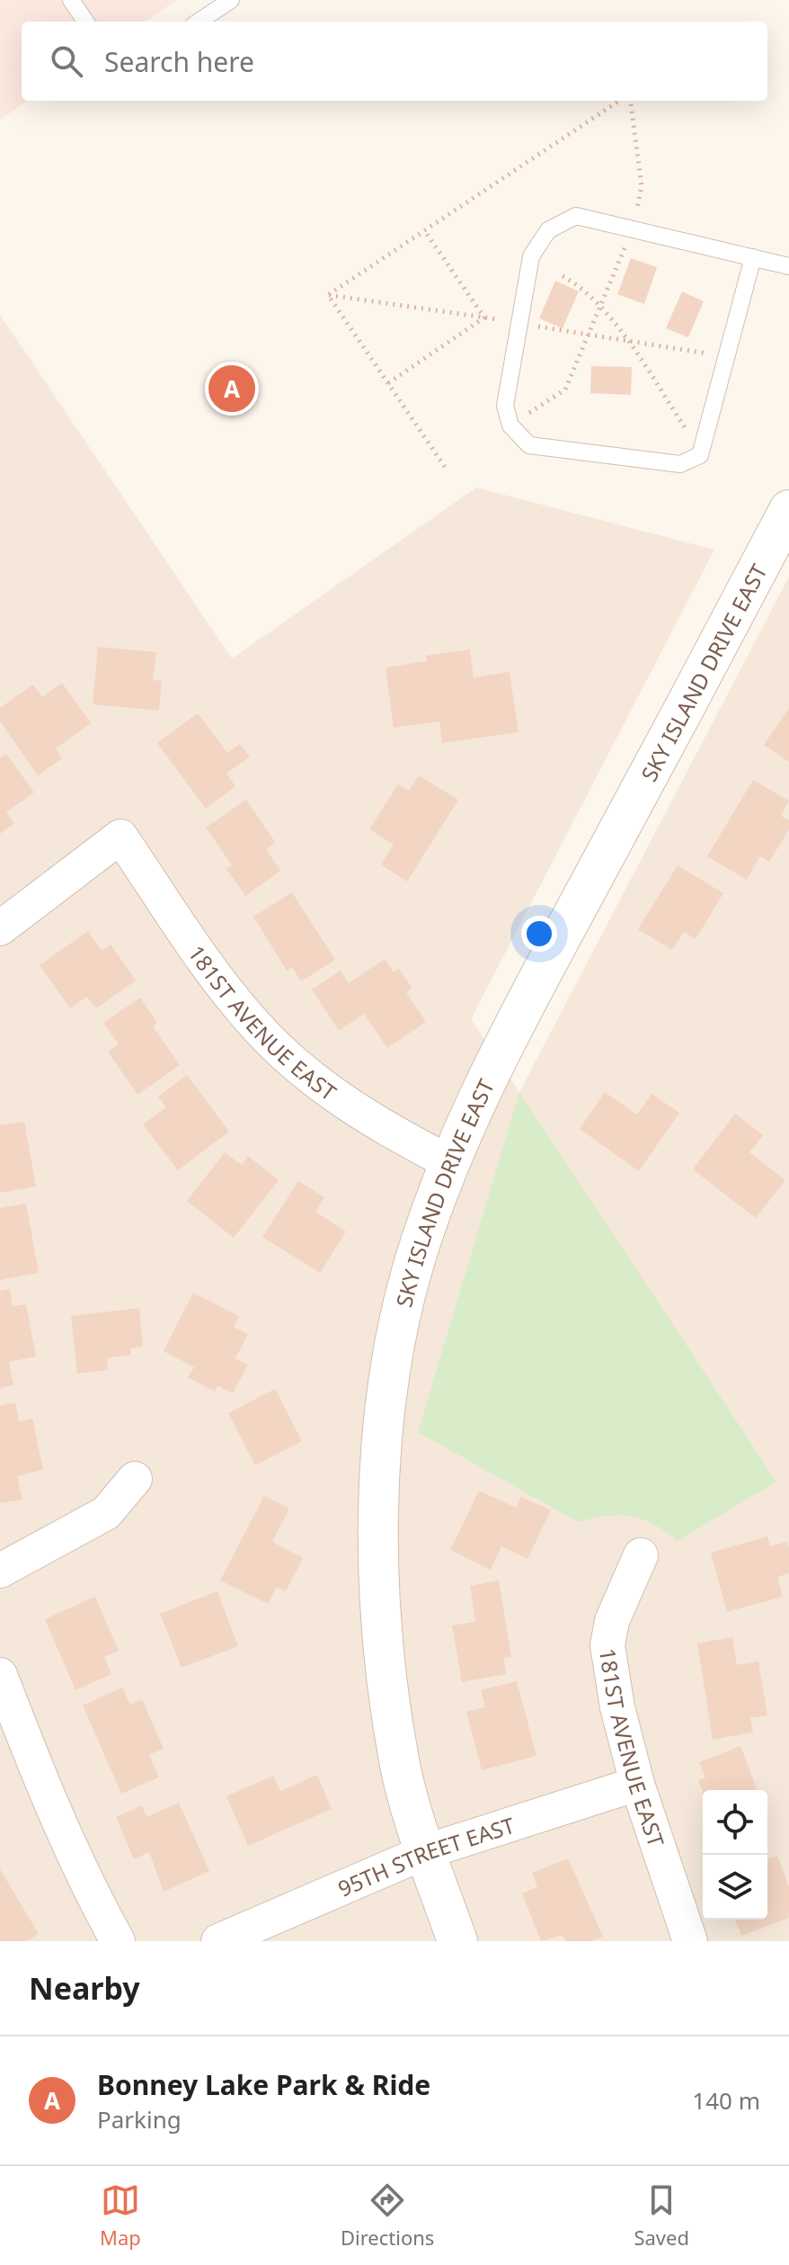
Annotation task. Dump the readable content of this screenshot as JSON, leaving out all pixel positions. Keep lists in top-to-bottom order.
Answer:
{
  "streets": {
    "street": ["SKY ISLAND DRIVE EAST", "181ST AVENUE EAST", "95TH STREET EAST"]
  },
  "crossings": [
    ["SKY ISLAND DRIVE EAST", "181ST AVENUE EAST"],
    ["SKY ISLAND DRIVE EAST", "95TH STREET EAST"],
    ["181ST AVENUE EAST", "95TH STREET EAST"]
  ],
  "page": {
    "search": "Search here",
    "pins": "A",
    "heading": "Nearby",
    "list": [
      {
        "mark": "A",
        "name": "Bonney Lake Park & Ride",
        "note": "Parking",
        "value": "140 m"
      }
    ],
    "nav": ["Map", "Directions", "Saved"]
  }
}
